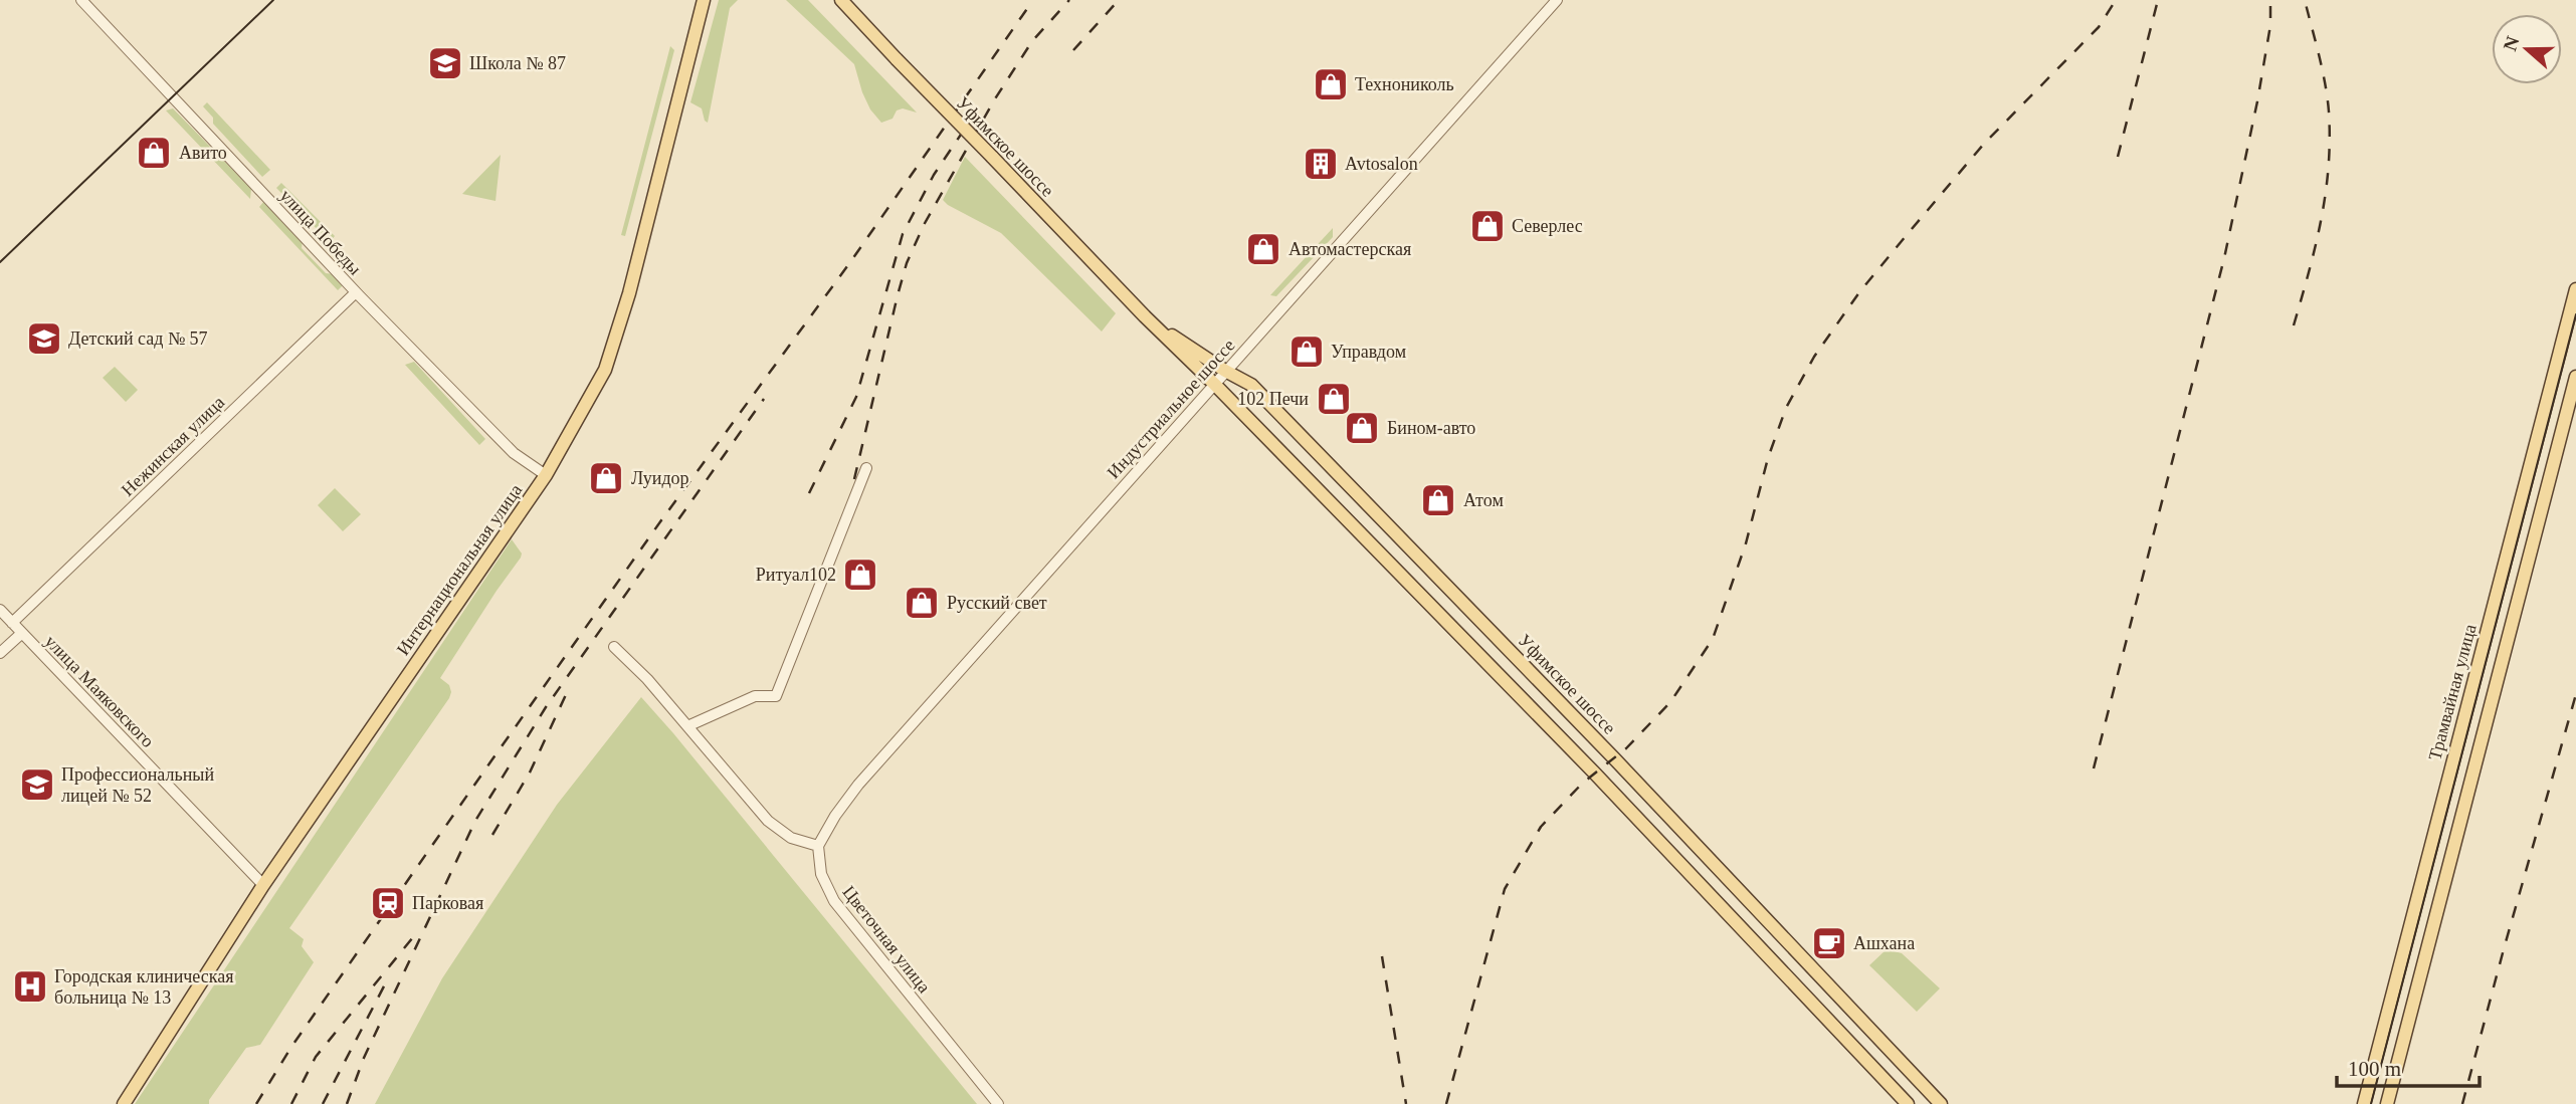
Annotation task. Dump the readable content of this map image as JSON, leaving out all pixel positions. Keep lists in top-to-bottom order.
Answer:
{
  "streets": {
    "main road": ["Уфимское шоссе", "Интернациональная улица", "Трамвайная улица"],
    "street": [
      "улица Победы",
      "Индустриальное шоссе",
      "Нежинская улица",
      "улица Маяковского",
      "Цветочная улица"
    ]
  },
  "crossings": [
    ["Уфимское шоссе", "Индустриальное шоссе"],
    ["улица Победы", "Нежинская улица"],
    ["улица Победы", "Интернациональная улица"],
    ["Индустриальное шоссе", "Цветочная улица"],
    ["Нежинская улица", "улица Маяковского"],
    ["Интернациональная улица", "улица Маяковского"]
  ],
  "places": {
    "school or university": ["Школа № 87", "Детский сад № 57", "Профессиональный лицей № 52"],
    "shop": [
      "Технониколь",
      "Авито",
      "Северлес",
      "Автомастерская",
      "Управдом",
      "102 Печи",
      "Бином-авто",
      "Луидор",
      "Атом",
      "Ритуал102",
      "Русский свет"
    ],
    "building": ["Avtosalon"],
    "station": ["Парковая"],
    "cafe": ["Ашхана"],
    "hospital": ["Городская клиническая больница № 13"]
  },
  "scale_bar": "100 m",
  "north": "left"
}
